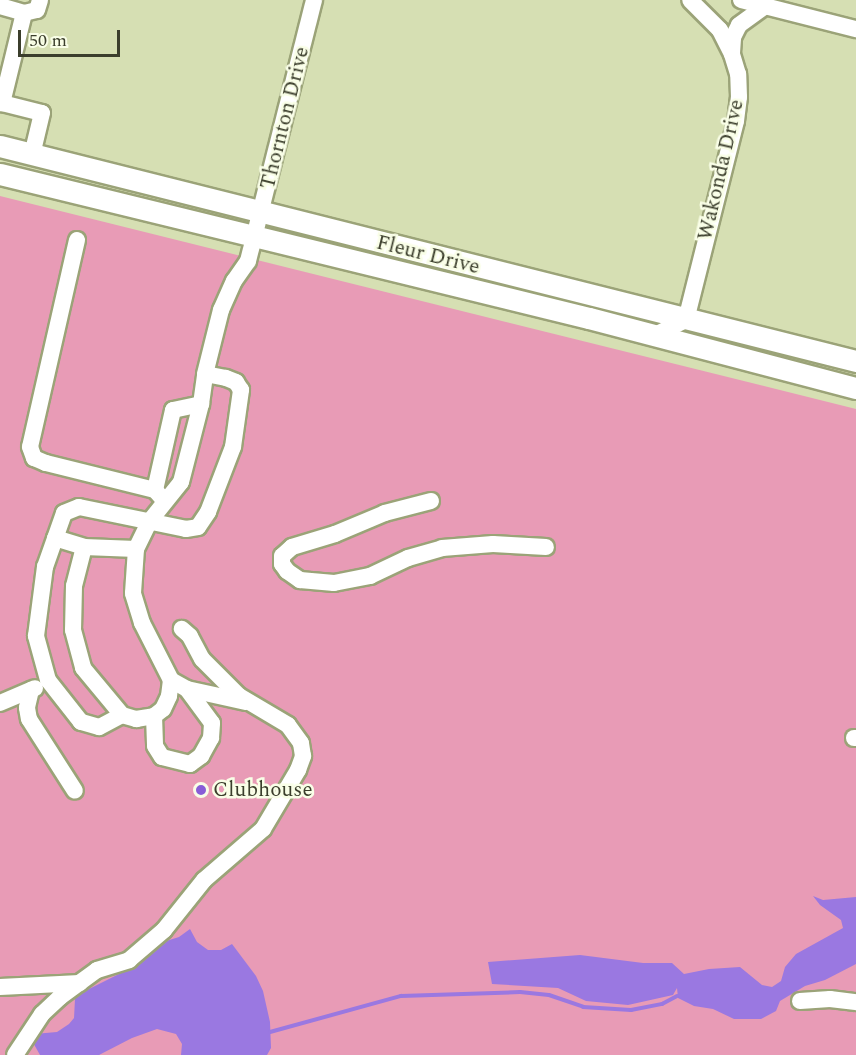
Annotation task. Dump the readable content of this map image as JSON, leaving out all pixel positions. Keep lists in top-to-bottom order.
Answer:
{
  "streets": {
    "main road": ["Fleur Drive"],
    "street": ["Thornton Drive", "Wakonda Drive"]
  },
  "crossings": [
    ["Thornton Drive", "Fleur Drive"],
    ["Wakonda Drive", "Fleur Drive"]
  ],
  "places": ["Clubhouse"],
  "scale_bar": "50 m"
}
